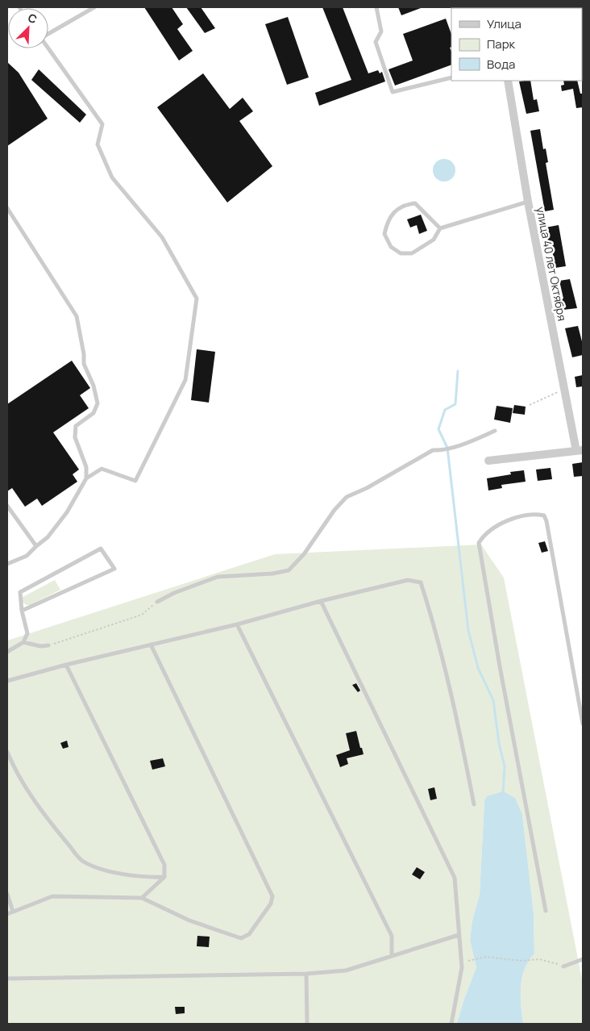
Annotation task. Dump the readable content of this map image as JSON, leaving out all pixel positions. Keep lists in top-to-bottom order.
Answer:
{
  "streets": {
    "street": ["улица 40 лет Октября"]
  },
  "legend": ["Улица", "Парк", "Вода"],
  "north": "top right"
}
